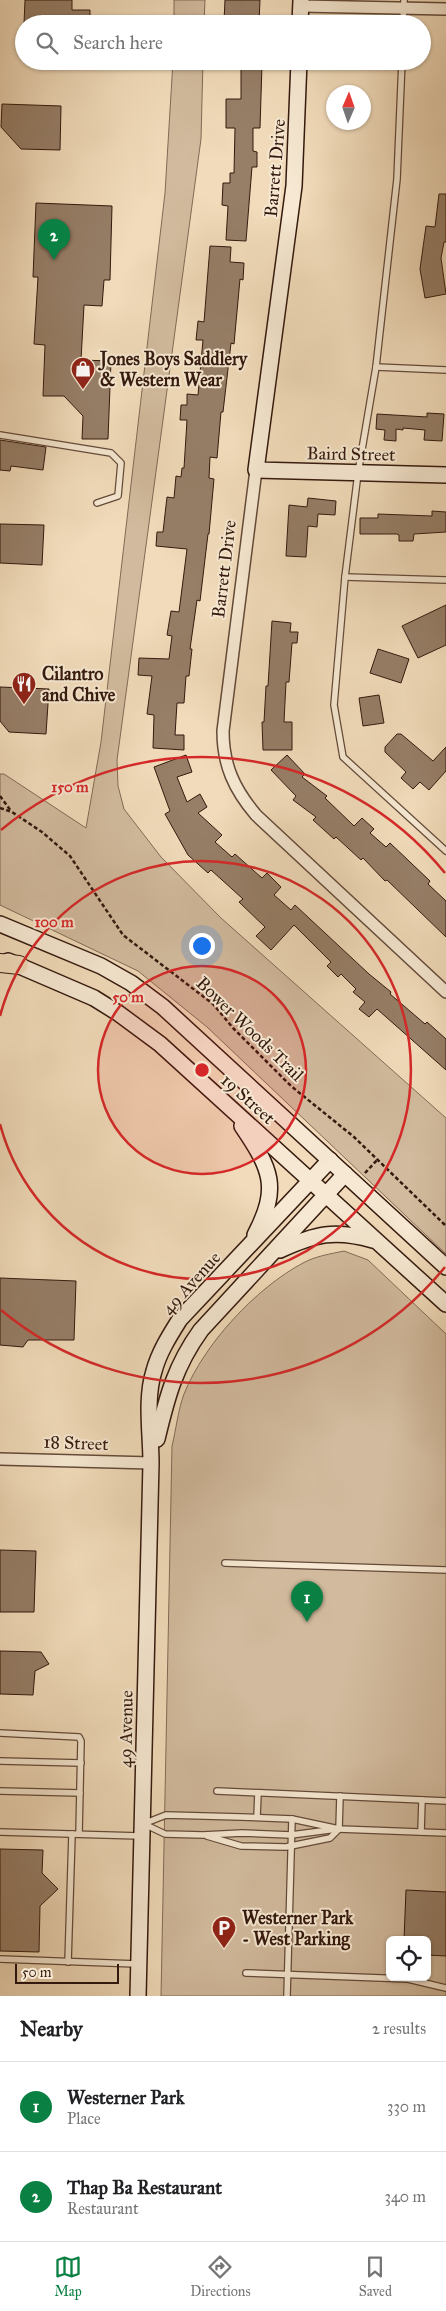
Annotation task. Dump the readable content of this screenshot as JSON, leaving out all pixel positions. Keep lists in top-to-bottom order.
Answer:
{
  "streets": {
    "street": [
      "Barrett Drive",
      "Baird Street",
      "19 Street",
      "49 Avenue",
      "18 Street"
    ],
    "path": ["Bower Woods Trail"]
  },
  "crossings": [
    ["Barrett Drive", "Baird Street"],
    ["19 Street", "49 Avenue"],
    ["49 Avenue", "18 Street"]
  ],
  "places": {
    "shop": ["Jones Boys Saddlery & Western Wear"],
    "restaurant": ["Cilantro and Chive"],
    "parking": ["Westerner Park - West Parking"]
  },
  "scale_bar": "50 m",
  "north": "top",
  "page": {
    "search": "Search here",
    "pins": ["2", "1"],
    "scale": "50 m",
    "heading": ["Nearby", "2 results"],
    "list": [
      {
        "mark": "1",
        "name": "Westerner Park",
        "note": "Place",
        "value": "330 m"
      },
      {
        "mark": "2",
        "name": "Thap Ba Restaurant",
        "note": "Restaurant",
        "value": "340 m"
      }
    ],
    "nav": ["Map", "Directions", "Saved"]
  },
  "rings": ["150 m", "100 m", "50 m"]
}
